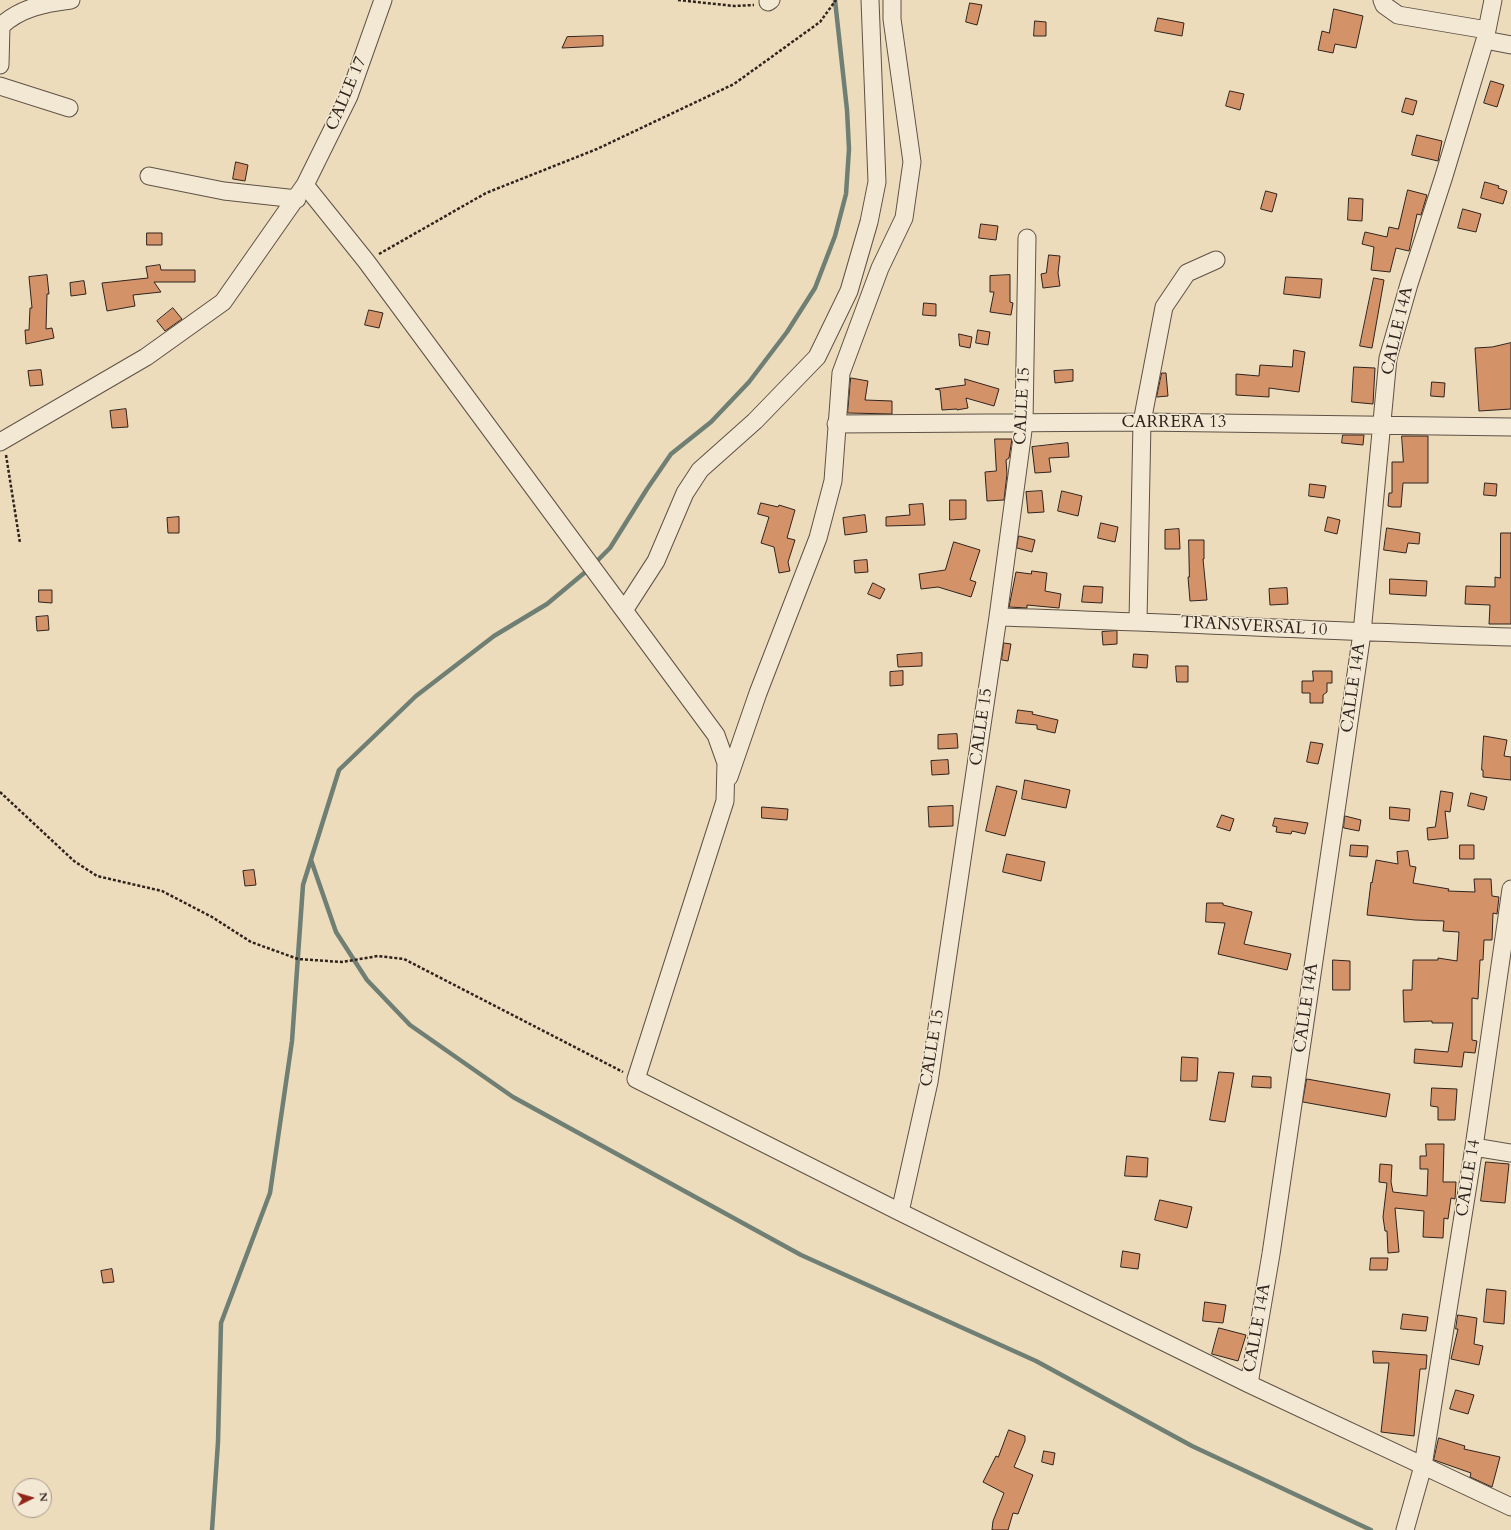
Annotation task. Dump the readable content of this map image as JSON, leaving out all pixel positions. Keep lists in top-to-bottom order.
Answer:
{
  "streets": {
    "street": [
      "CALLE 17",
      "CALLE 14A",
      "CALLE 15",
      "CARRERA 13",
      "TRANSVERSAL 10",
      "CALLE 14"
    ]
  },
  "crossings": [
    ["CALLE 14A", "CARRERA 13"],
    ["CALLE 14A", "TRANSVERSAL 10"],
    ["CALLE 15", "CARRERA 13"],
    ["CALLE 15", "TRANSVERSAL 10"]
  ],
  "north": "right"
}
